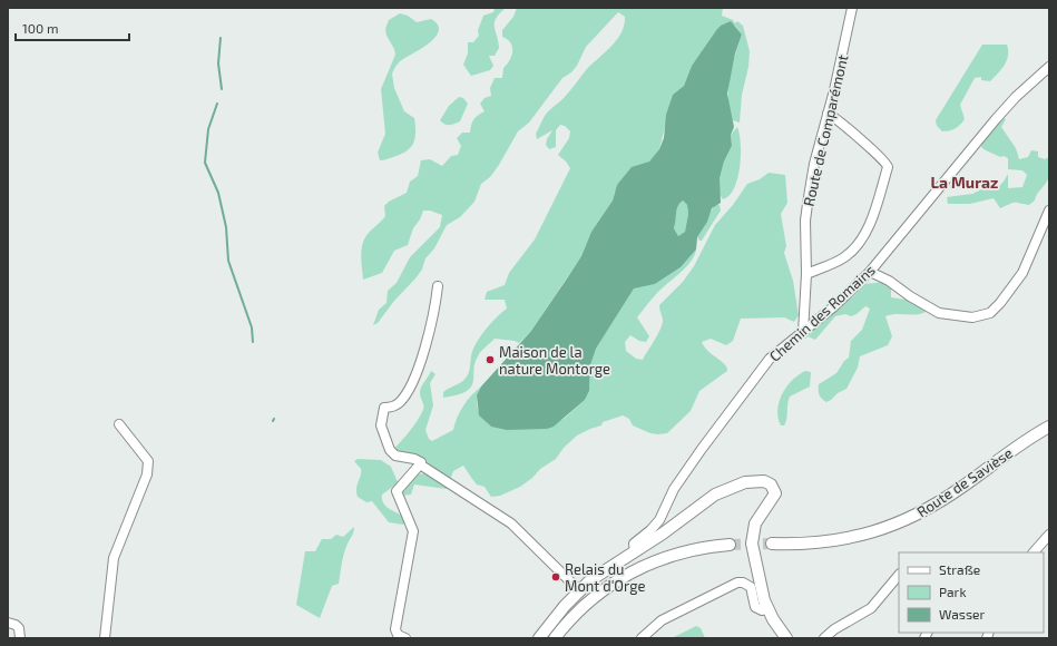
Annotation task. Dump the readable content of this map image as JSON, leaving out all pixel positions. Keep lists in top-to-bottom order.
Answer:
{
  "streets": {
    "street": ["Route de Comparémont", "Chemin des Romains", "Route de Savièse"]
  },
  "crossings": [
    ["Route de Comparémont", "Chemin des Romains"]
  ],
  "districts": ["La Muraz"],
  "places": ["Maison de la nature Montorge", "Relais du Mont d'Orge"],
  "legend": ["Straße", "Park", "Wasser"],
  "scale_bar": "100 m"
}
